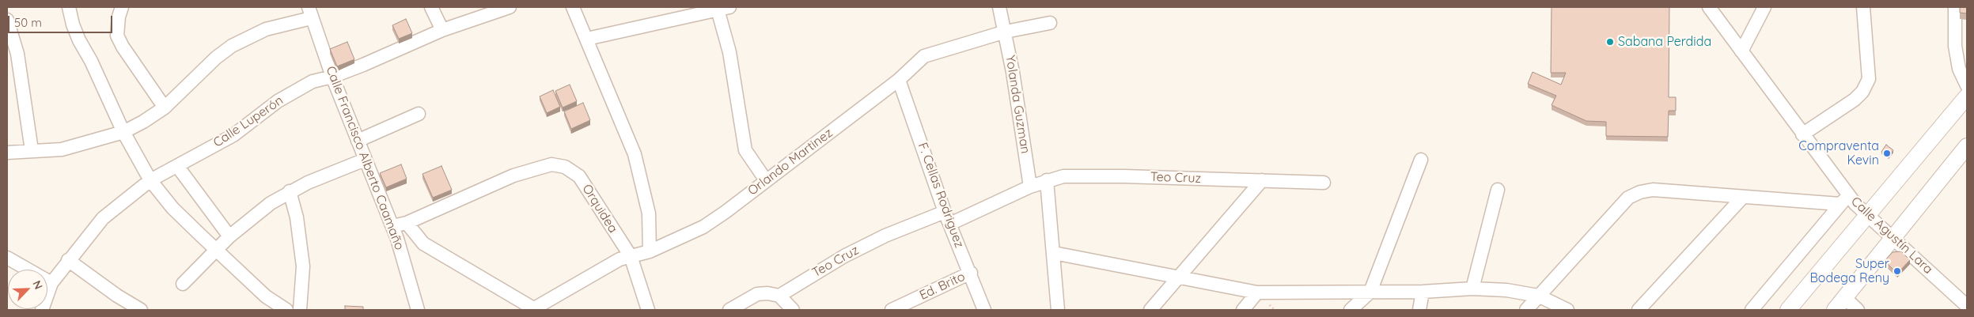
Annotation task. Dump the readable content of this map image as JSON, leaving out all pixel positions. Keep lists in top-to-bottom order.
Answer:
{
  "streets": {
    "street": [
      "Yolanda Guzman",
      "Calle Luperón",
      "Calle Francisco Alberto Caamaño",
      "Orlando Martinez",
      "Teo Cruz",
      "F. Cellas Rodriguez",
      "Orquidea",
      "Calle Agustín Lara",
      "Ed. Brito"
    ]
  },
  "crossings": [
    ["Yolanda Guzman", "Orlando Martinez"],
    ["Yolanda Guzman", "Teo Cruz"],
    ["Calle Luperón", "Calle Francisco Alberto Caamaño"],
    ["Orlando Martinez", "F. Cellas Rodriguez"],
    ["Orlando Martinez", "Orquidea"],
    ["Teo Cruz", "F. Cellas Rodriguez"],
    ["F. Cellas Rodriguez", "Ed. Brito"]
  ],
  "places": ["Sabana Perdida", "Compraventa Kevin", "Super Bodega Reny"],
  "scale_bar": "50 m",
  "north": "top right"
}
